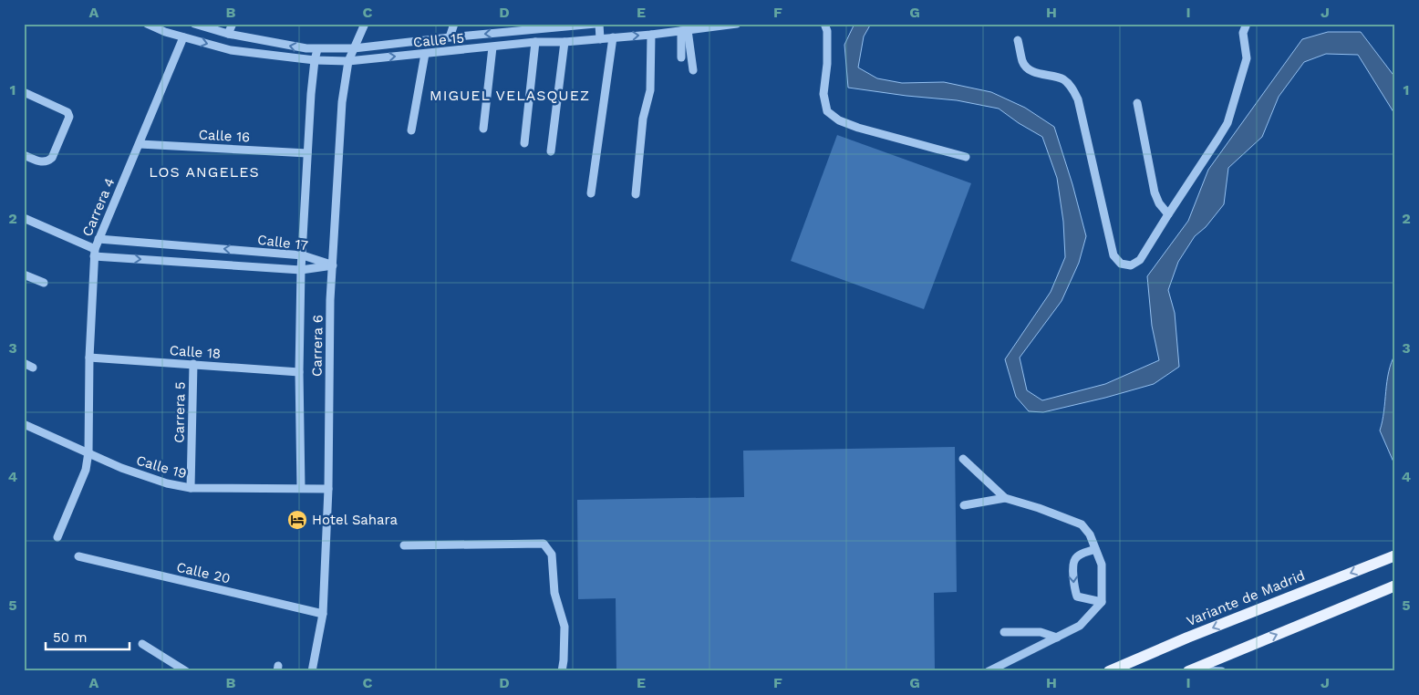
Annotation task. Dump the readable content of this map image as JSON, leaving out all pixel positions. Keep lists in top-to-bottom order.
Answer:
{
  "streets": {
    "main road": ["Variante de Madrid"],
    "street": [
      "Calle 15",
      "Calle 16",
      "Carrera 4",
      "Calle 17",
      "Carrera 6",
      "Calle 18",
      "Carrera 5",
      "Calle 19",
      "Calle 20"
    ]
  },
  "crossings": [
    ["Calle 15", "Carrera 4"],
    ["Calle 15", "Carrera 6"],
    ["Calle 16", "Carrera 4"],
    ["Calle 16", "Carrera 6"],
    ["Carrera 4", "Calle 17"],
    ["Carrera 4", "Calle 18"],
    ["Carrera 4", "Calle 19"],
    ["Calle 17", "Carrera 6"],
    ["Carrera 6", "Calle 18"],
    ["Carrera 6", "Calle 19"],
    ["Carrera 6", "Calle 20"],
    ["Calle 18", "Carrera 5"],
    ["Carrera 5", "Calle 19"]
  ],
  "districts": ["MIGUEL VELASQUEZ", "LOS ANGELES"],
  "places": {
    "hotel": ["Hotel Sahara"]
  },
  "scale_bar": "50 m",
  "grid": {
    "columns": [
      "A",
      "B",
      "C",
      "D",
      "E",
      "F",
      "G",
      "H",
      "I",
      "J"
    ],
    "rows": [
      "1",
      "2",
      "3",
      "4",
      "5"
    ]
  }
}
